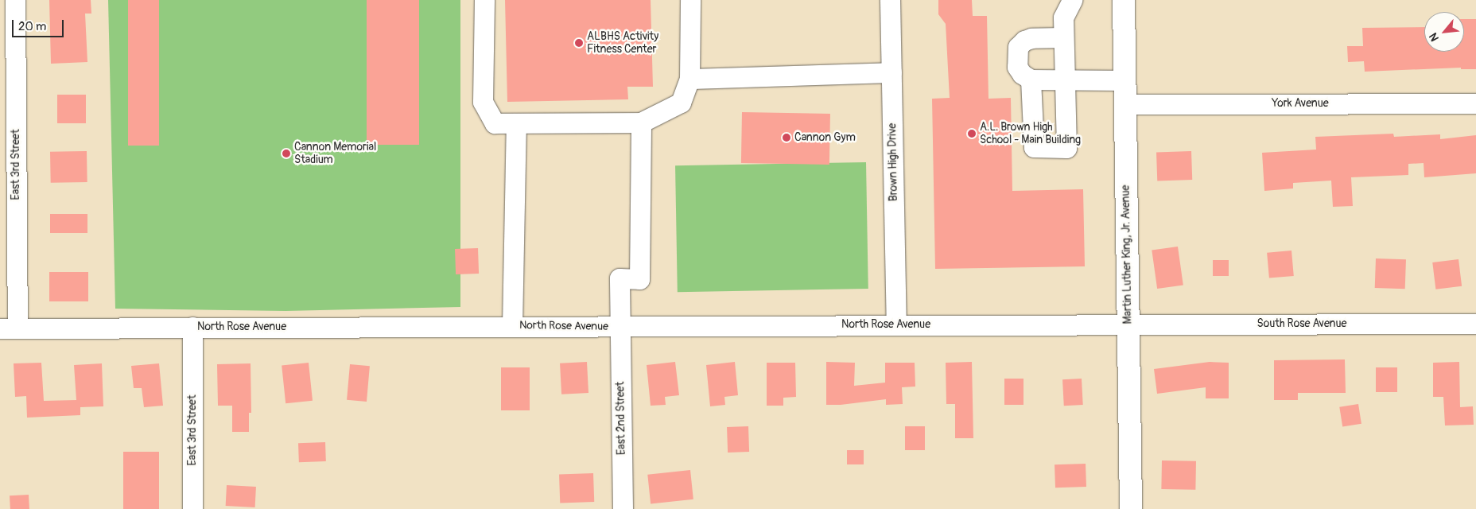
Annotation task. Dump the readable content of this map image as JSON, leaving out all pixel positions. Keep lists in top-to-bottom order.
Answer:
{
  "streets": {
    "main road": ["Martin Luther King, Jr. Avenue"],
    "street": [
      "York Avenue",
      "Brown High Drive",
      "East 3rd Street",
      "South Rose Avenue",
      "North Rose Avenue",
      "East 2nd Street"
    ]
  },
  "crossings": [
    ["York Avenue", "Martin Luther King, Jr. Avenue"],
    ["Brown High Drive", "North Rose Avenue"],
    ["East 3rd Street", "North Rose Avenue"],
    ["Martin Luther King, Jr. Avenue", "South Rose Avenue"],
    ["Martin Luther King, Jr. Avenue", "North Rose Avenue"],
    ["South Rose Avenue", "North Rose Avenue"],
    ["North Rose Avenue", "East 2nd Street"]
  ],
  "places": [
    "ALBHS Activity Fitness Center",
    "A.L. Brown High School - Main Building",
    "Cannon Gym",
    "Cannon Memorial Stadium"
  ],
  "scale_bar": "20 m",
  "north": "bottom left"
}
